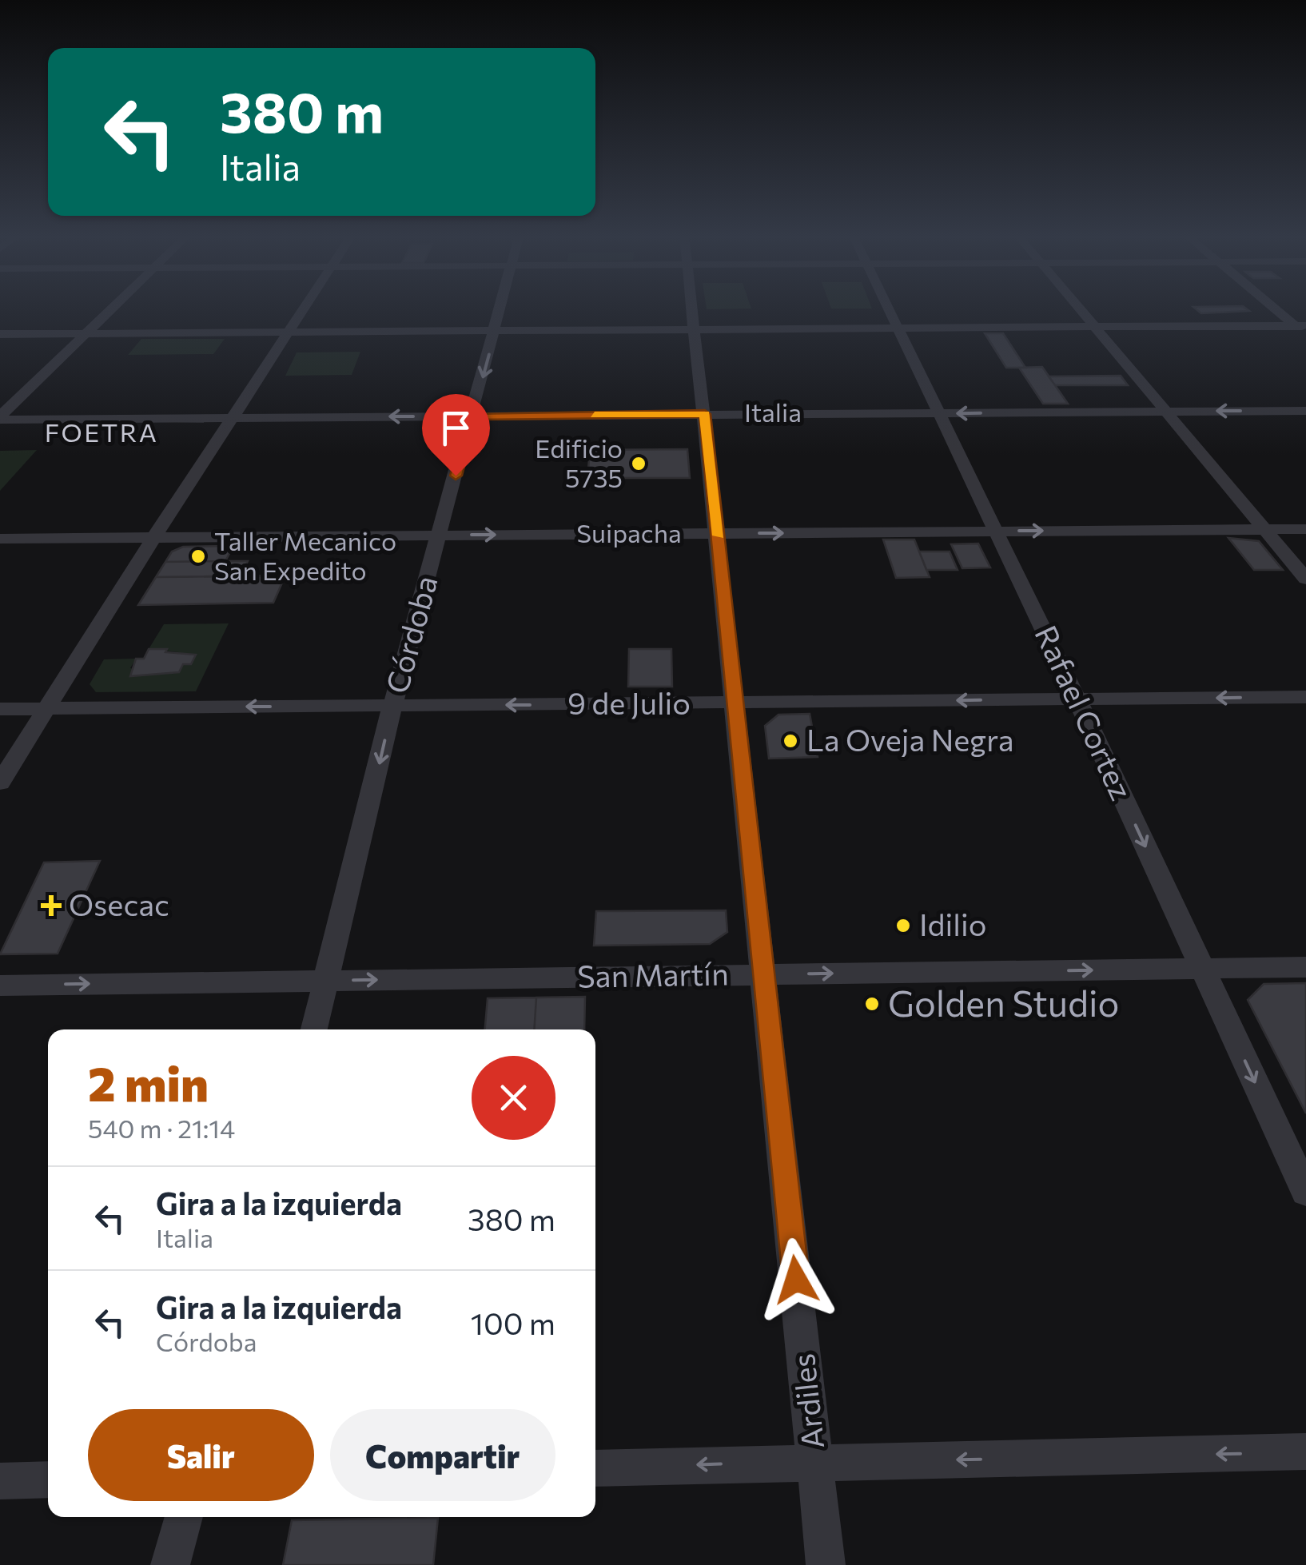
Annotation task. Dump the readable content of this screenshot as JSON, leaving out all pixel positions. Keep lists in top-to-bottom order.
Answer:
{
  "streets": {
    "street": [
      "Italia",
      "Suipacha",
      "Córdoba",
      "9 de Julio",
      "Rafael Cortez",
      "San Martín",
      "Ardiles"
    ]
  },
  "crossings": [
    ["Italia", "Córdoba"],
    ["Italia", "Rafael Cortez"],
    ["Italia", "Ardiles"],
    ["Suipacha", "Córdoba"],
    ["Suipacha", "Rafael Cortez"],
    ["Suipacha", "Ardiles"],
    ["Córdoba", "9 de Julio"],
    ["Córdoba", "San Martín"],
    ["9 de Julio", "Rafael Cortez"],
    ["9 de Julio", "Ardiles"],
    ["Rafael Cortez", "San Martín"],
    ["San Martín", "Ardiles"]
  ],
  "one_way": [
    "Suipacha",
    "Córdoba",
    "9 de Julio",
    "Rafael Cortez",
    "San Martín"
  ],
  "districts": ["FOETRA"],
  "places": {
    "other": [
      "Edificio 5735",
      "Taller Mecanico San Expedito",
      "La Oveja Negra",
      "Idilio",
      "Golden Studio"
    ],
    "health": ["Osecac"]
  },
  "page": {
    "turn": ["380 m", "Italia"],
    "heading": ["2 min", "540 m · 21:14"],
    "list": [
      {
        "name": "Gira a la izquierda",
        "note": "Italia",
        "value": "380 m"
      },
      {
        "name": "Gira a la izquierda",
        "note": "Córdoba",
        "value": "100 m"
      }
    ],
    "buttons": ["Salir", "Compartir"]
  }
}
